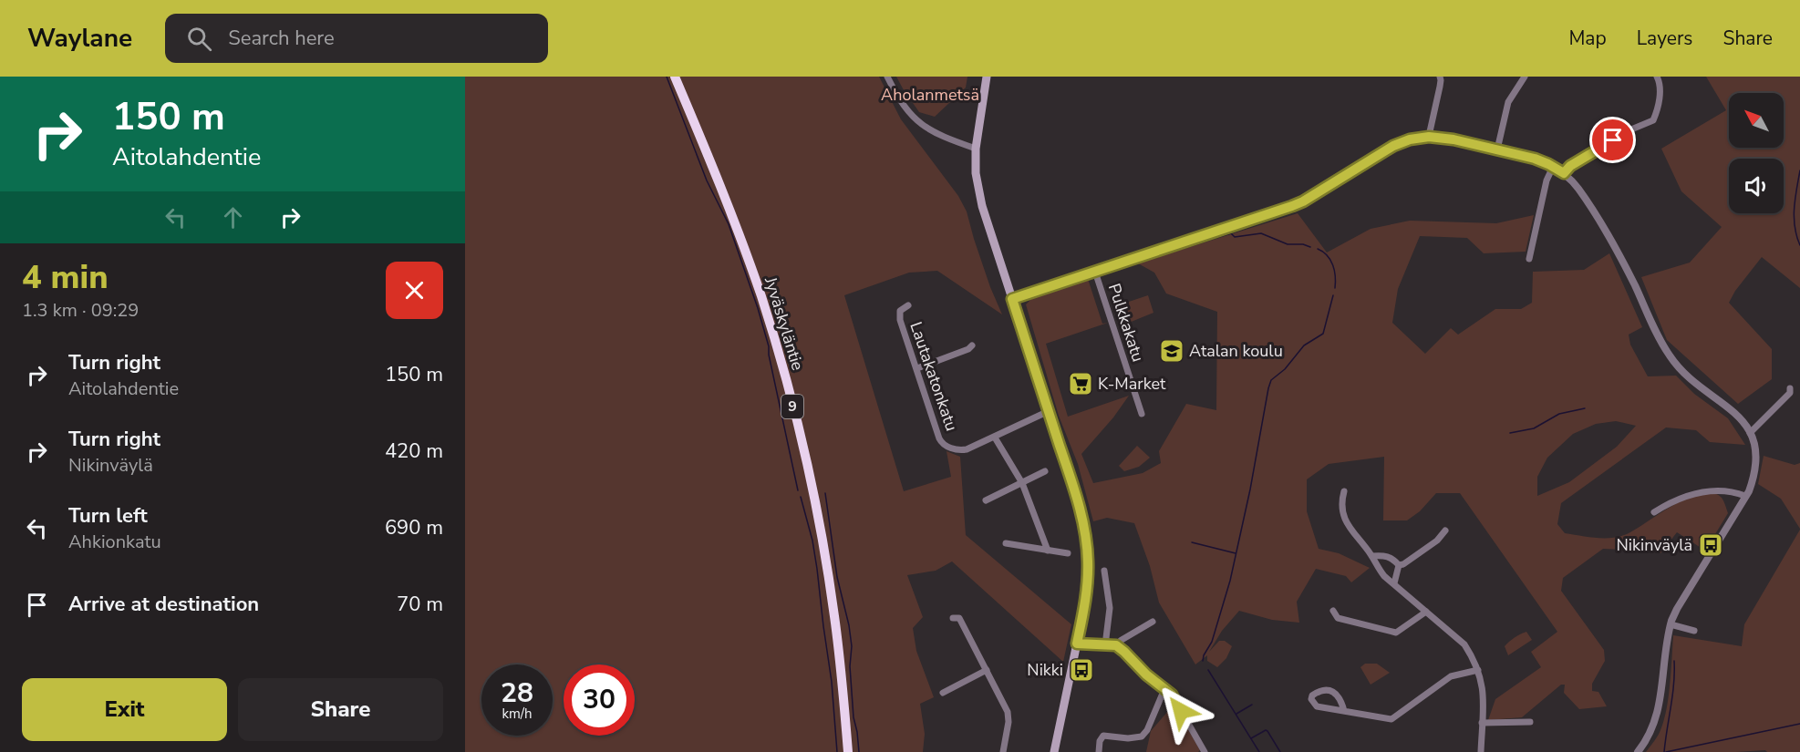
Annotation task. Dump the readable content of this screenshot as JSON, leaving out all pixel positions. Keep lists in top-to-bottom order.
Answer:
{
  "streets": {
    "highway": ["Jyväskyläntie", "9"],
    "street": ["Pulkkakatu", "Lautakatonkatu"]
  },
  "parks": ["Aholanmetsä"],
  "places": {
    "school or university": ["Atalan koulu"],
    "supermarket": ["K-Market"],
    "bus stop": ["Nikinväylä", "Nikki"]
  },
  "north": "top left",
  "page": {
    "header": "Waylane",
    "search": "Search here",
    "nav": ["Map", "Layers", "Share"],
    "turn": ["150 m", "Aitolahdentie"],
    "heading": ["4 min", "1.3 km · 09:29"],
    "list": [
      {
        "name": "Turn right",
        "note": "Aitolahdentie",
        "value": "150 m"
      },
      {
        "name": "Turn right",
        "note": "Nikinväylä",
        "value": "420 m"
      },
      {
        "name": "Turn left",
        "note": "Ahkionkatu",
        "value": "690 m"
      },
      {
        "name": "Arrive at destination",
        "value": "70 m"
      }
    ],
    "speed": "28 km/h",
    "limit": "30",
    "buttons": ["Exit", "Share"]
  }
}
